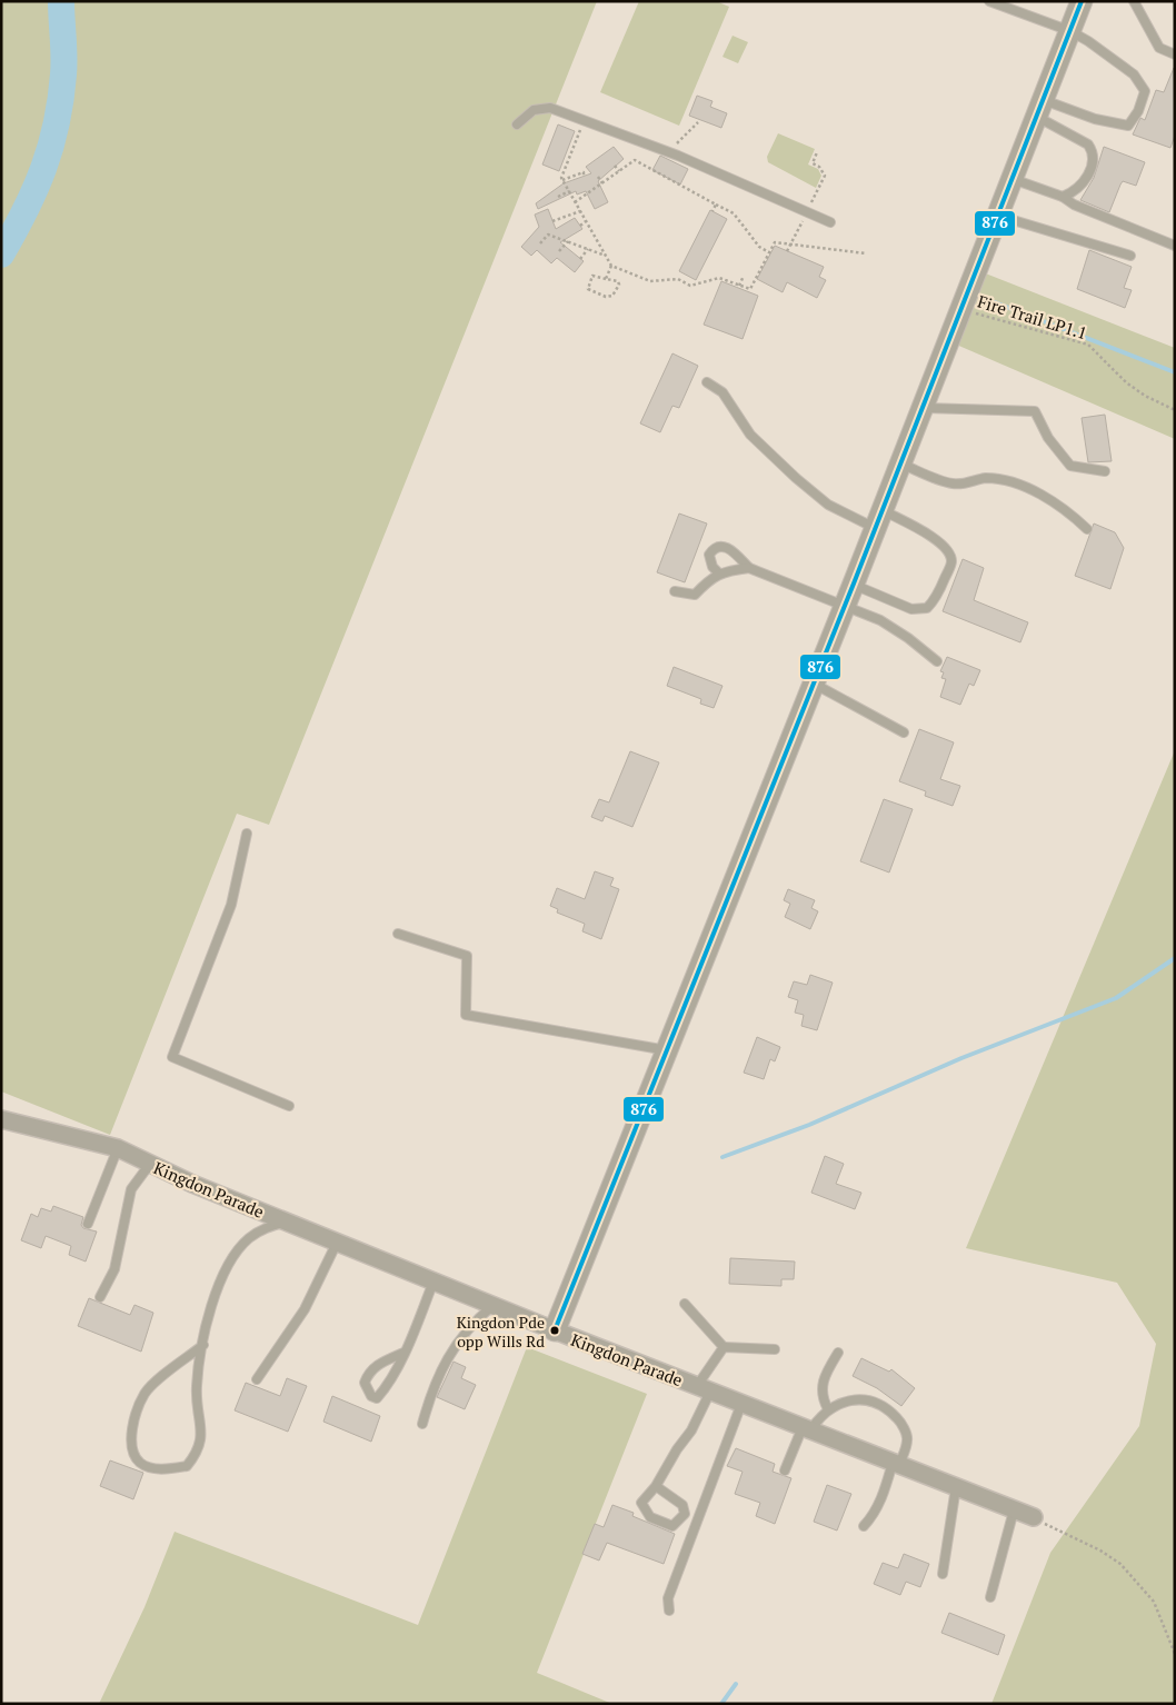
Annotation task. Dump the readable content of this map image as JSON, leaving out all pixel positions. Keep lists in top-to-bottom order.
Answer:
{
  "streets": {
    "street": ["Kingdon Parade"],
    "path": ["Fire Trail LP1.1"]
  },
  "places": ["Kingdon Pde opp Wills Rd"],
  "lines": ["transit line 876"]
}
